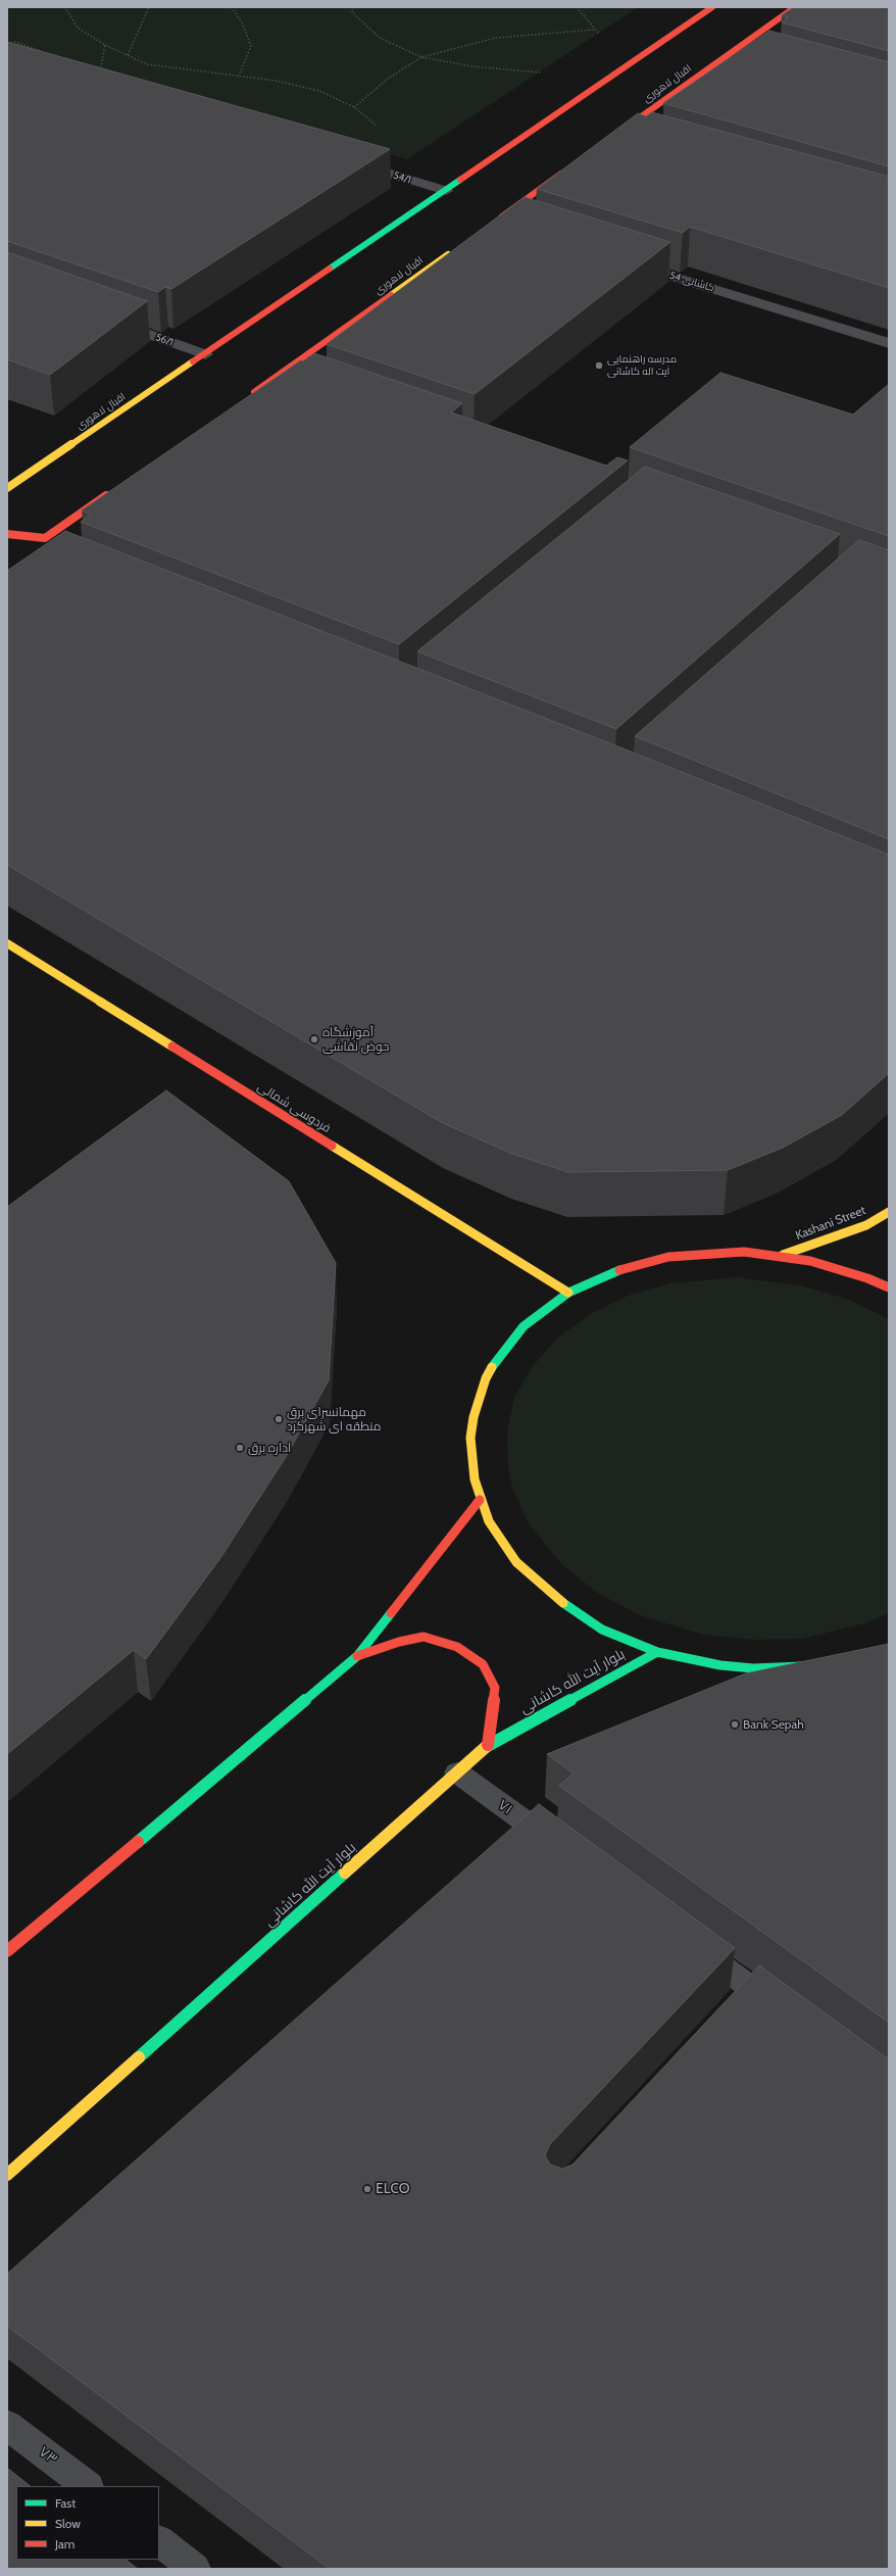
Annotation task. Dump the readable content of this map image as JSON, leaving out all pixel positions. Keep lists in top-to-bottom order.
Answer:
{
  "streets": {
    "main road": [
      "اقبال لاهوری",
      "فردوسی شمالی",
      "Kashani Street",
      "بلوار آیت الله کاشانی"
    ],
    "street": [
      "54/1",
      "کاشانی 54",
      "56/1",
      "۷۱",
      "۷۳"
    ]
  },
  "crossings": [
    ["اقبال لاهوری", "54/1"],
    ["اقبال لاهوری", "56/1"],
    ["بلوار آیت الله کاشانی", "۷۱"]
  ],
  "places": [
    "مدرسه راهنمایی آیت اله کاشانی",
    "آموزشگاه حوض نقاشی",
    "مهمانسرای برق منطقه ای شهرکرد",
    "اداره برق",
    "Bank Sepah",
    "ELCO"
  ],
  "legend": ["Fast", "Slow", "Jam"]
}
